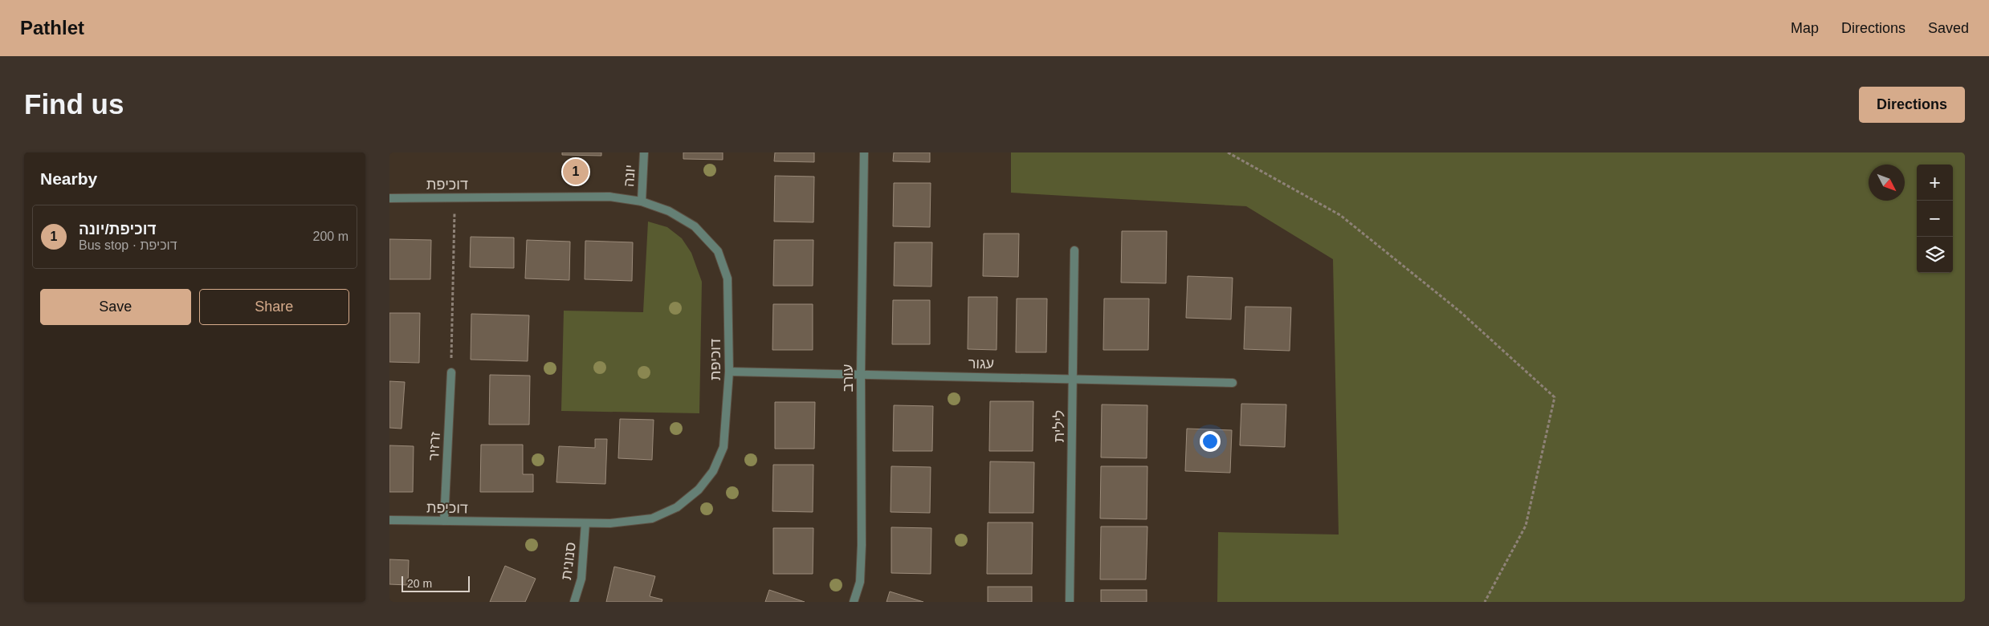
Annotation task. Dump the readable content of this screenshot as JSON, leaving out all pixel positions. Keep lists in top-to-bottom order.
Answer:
{
  "streets": {
    "street": [
      "יונה",
      "דוכיפת",
      "עגור",
      "עורב",
      "לילית",
      "זרזיר",
      "סנונית"
    ]
  },
  "crossings": [
    ["יונה", "דוכיפת"],
    ["דוכיפת", "עגור"],
    ["דוכיפת", "זרזיר"],
    ["דוכיפת", "סנונית"],
    ["עגור", "עורב"],
    ["עגור", "לילית"]
  ],
  "scale_bar": "20 m",
  "north": "bottom right",
  "page": {
    "header": "Pathlet",
    "nav": ["Map", "Directions", "Saved"],
    "buttons": [
      "Directions",
      ["Save", "Share"]
    ],
    "title": "Find us",
    "heading": "Nearby",
    "pins": "1",
    "map_buttons": ["+", "−"],
    "list": [
      {
        "mark": "1",
        "name": "דוכיפת/יונה",
        "note": "Bus stop · דוכיפת",
        "value": "200 m"
      }
    ],
    "scale": "20 m"
  }
}
